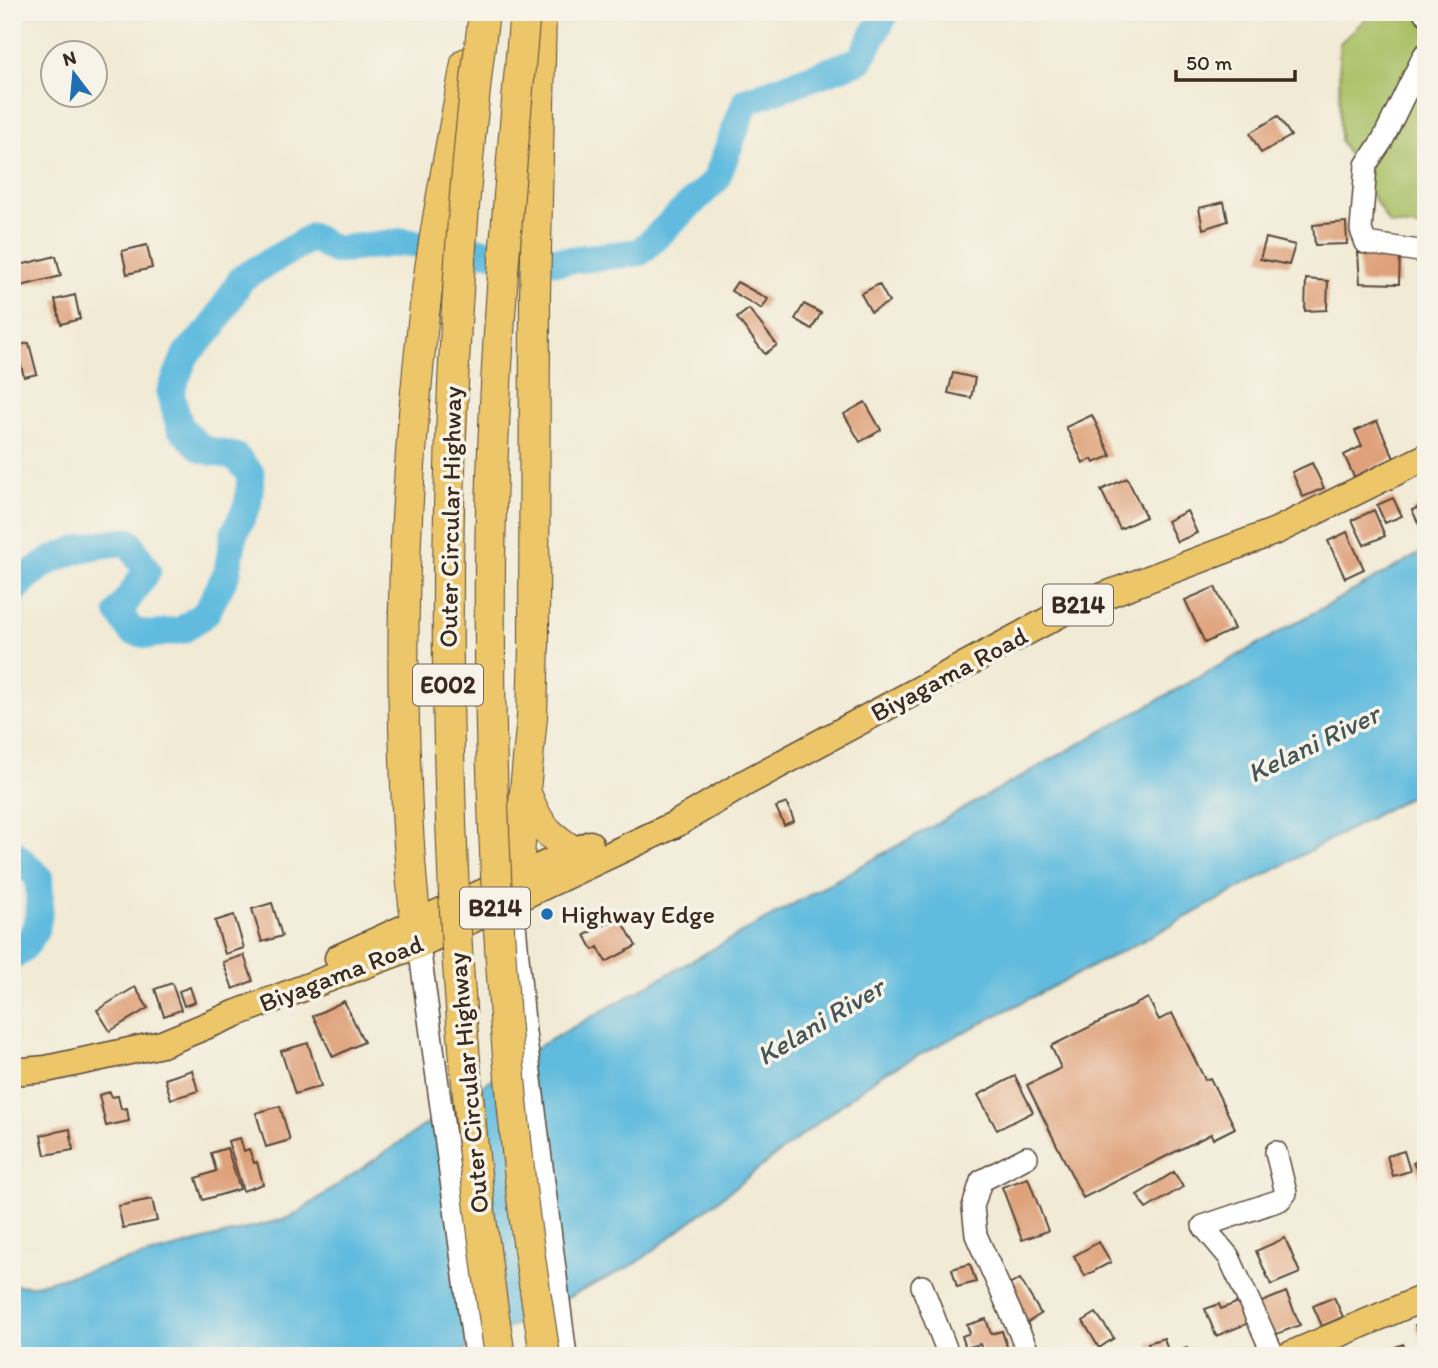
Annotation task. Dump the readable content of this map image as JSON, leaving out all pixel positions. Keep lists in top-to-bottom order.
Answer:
{
  "streets": {
    "highway": ["Outer Circular Highway", "E002"],
    "main road": ["B214", "Biyagama Road"]
  },
  "water": ["Kelani River"],
  "places": ["Highway Edge"],
  "scale_bar": "50 m",
  "north": "top"
}
